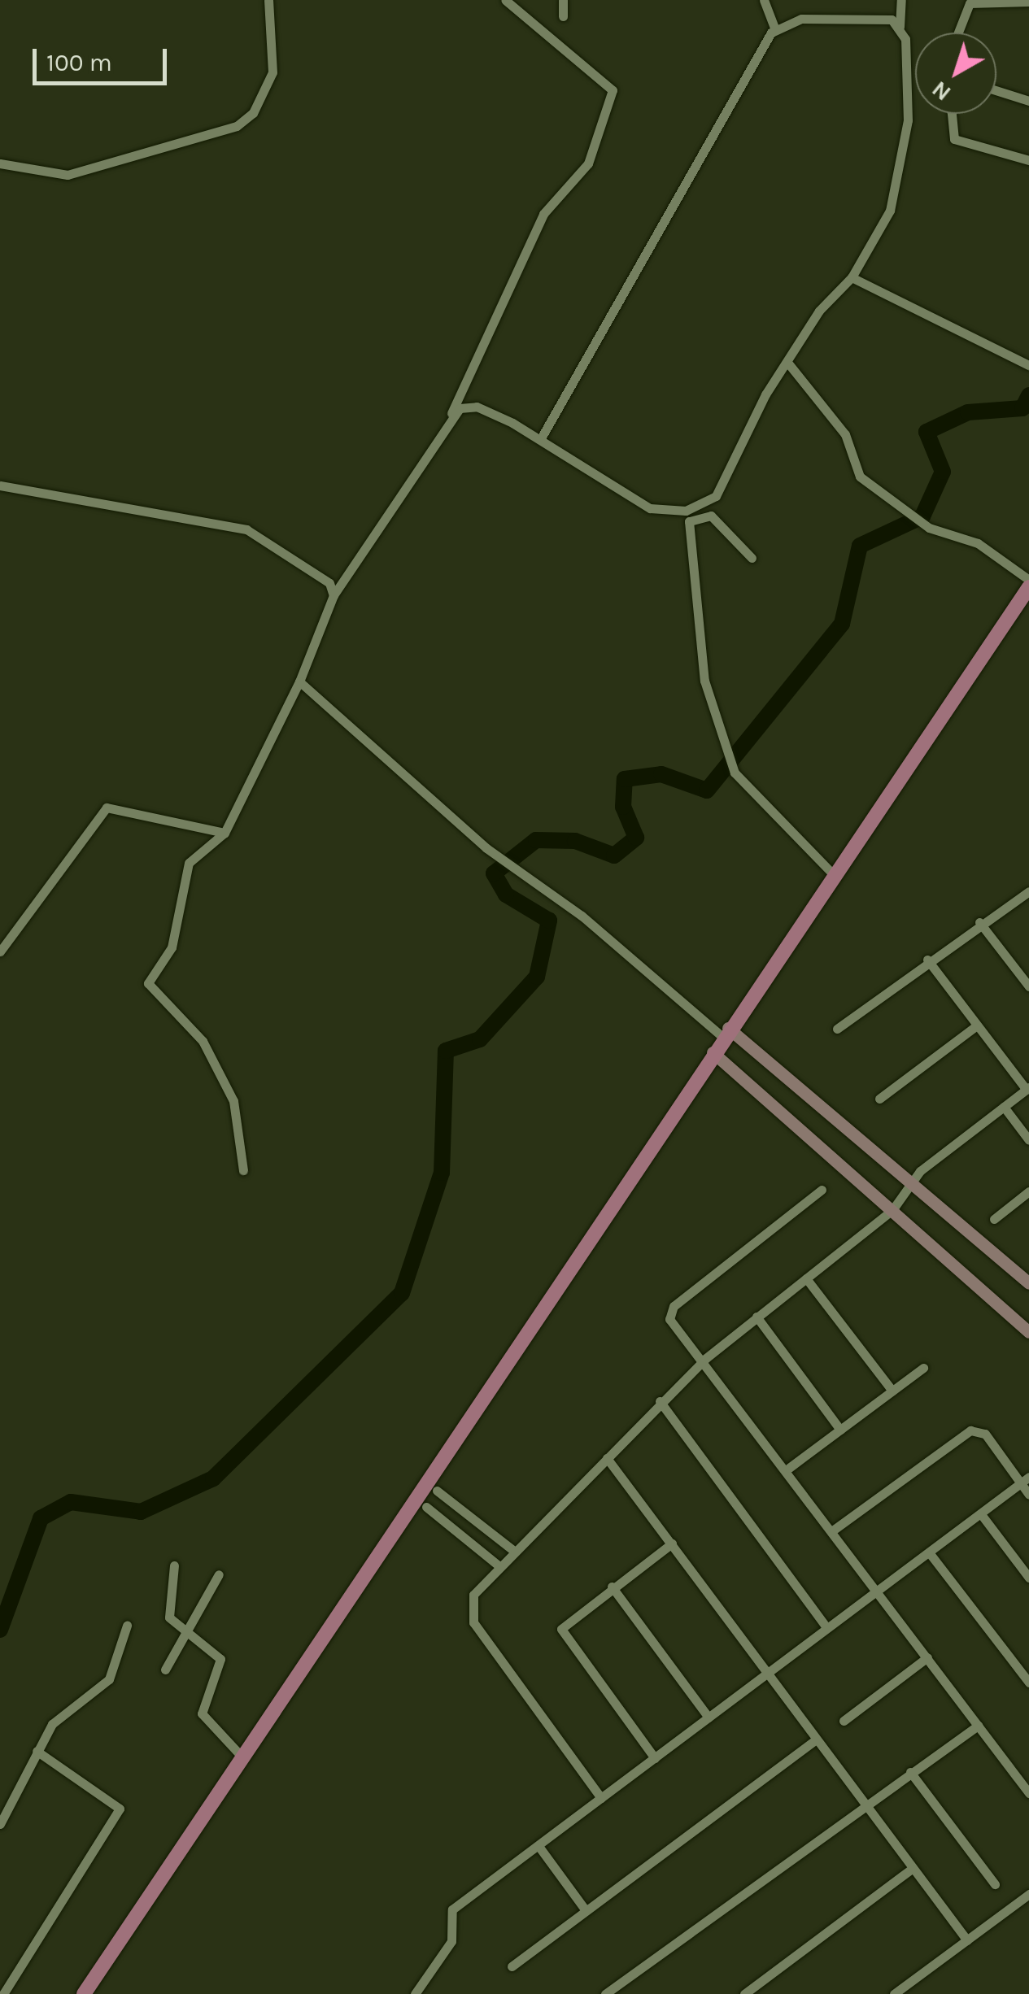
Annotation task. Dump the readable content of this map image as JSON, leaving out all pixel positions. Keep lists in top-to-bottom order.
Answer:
{
  "scale_bar": "100 m",
  "north": "bottom left"
}
